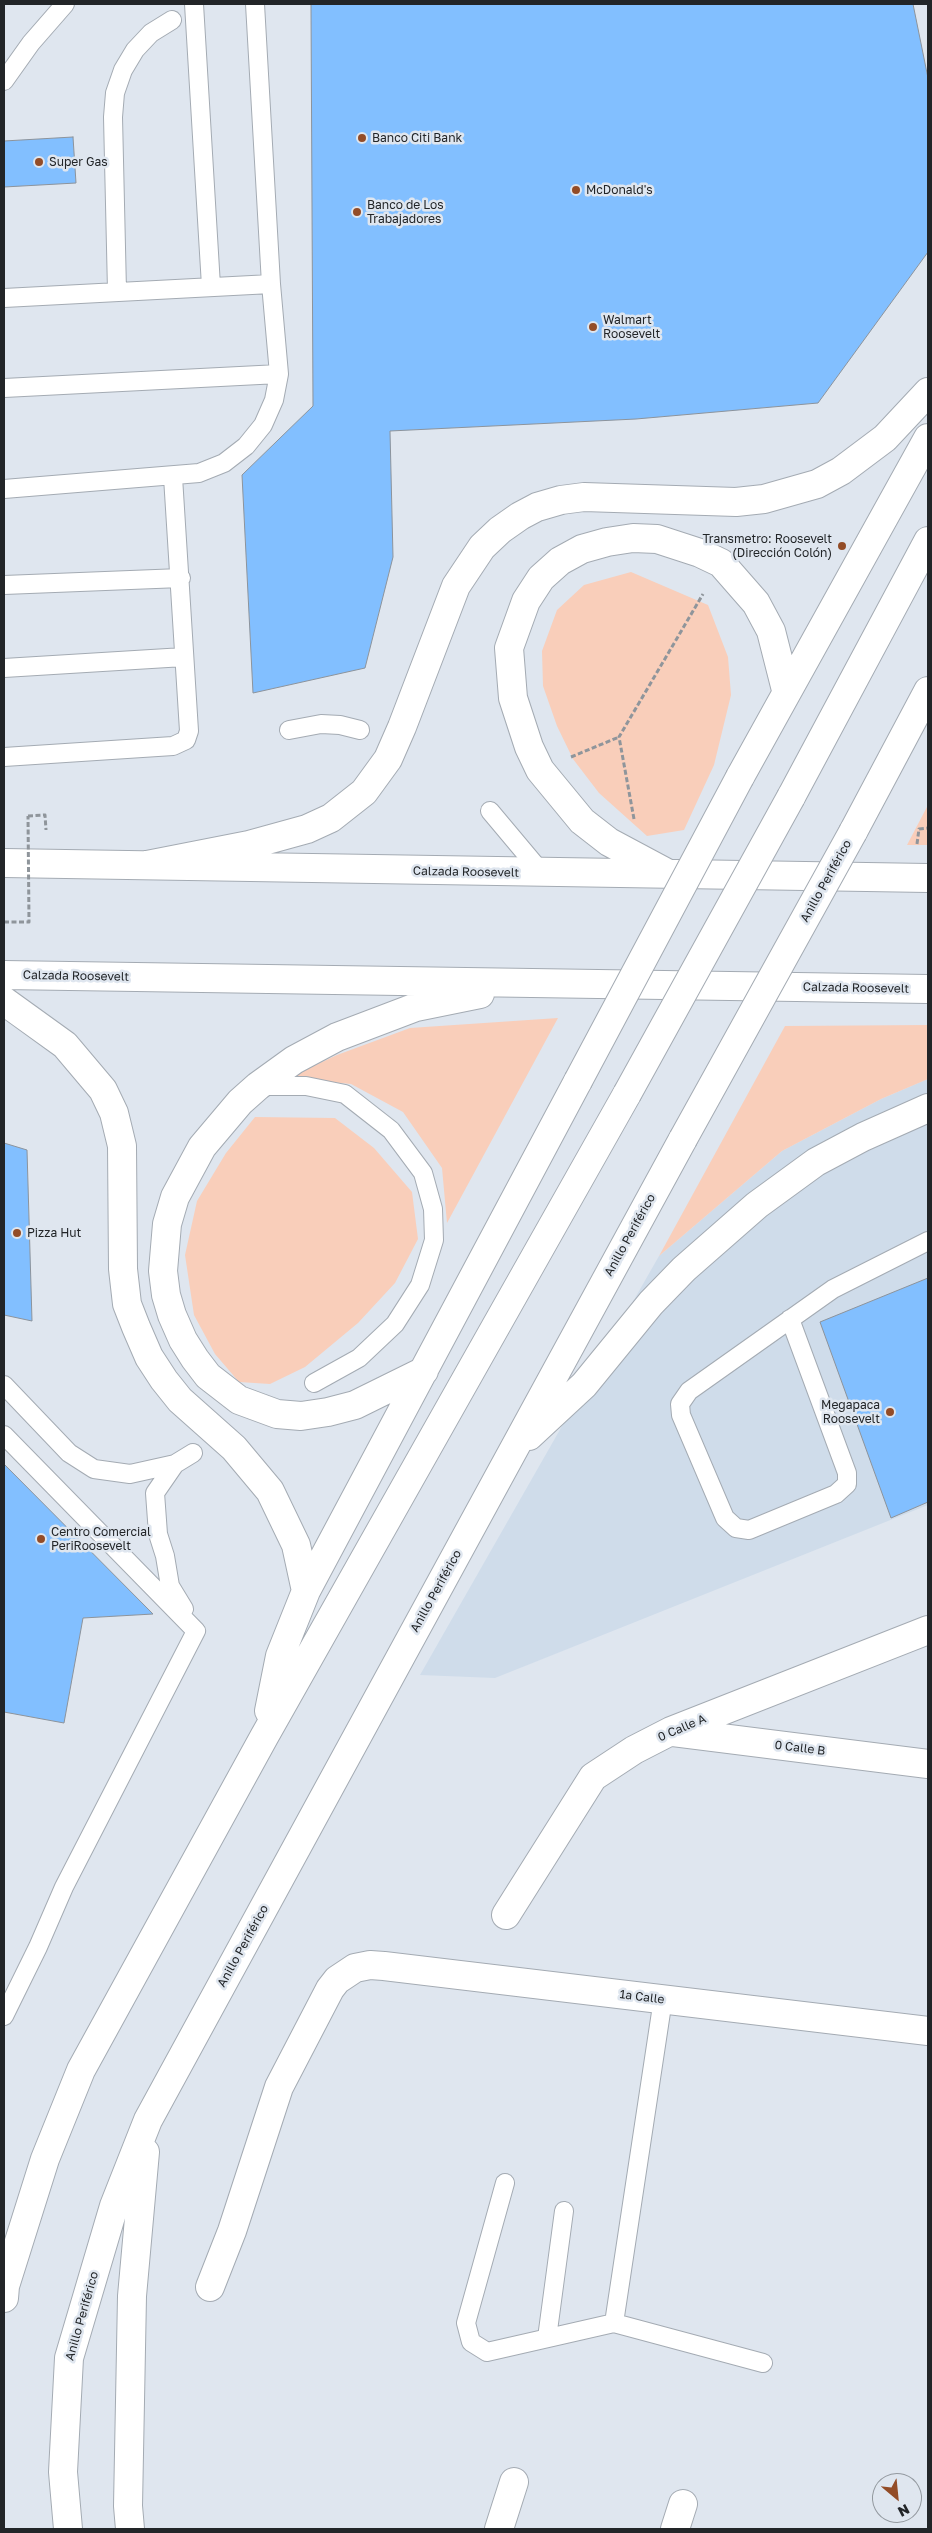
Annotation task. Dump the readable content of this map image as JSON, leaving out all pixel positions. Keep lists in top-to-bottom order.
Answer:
{
  "streets": {
    "main road": [
      "Calzada Roosevelt",
      "Anillo Periférico",
      "0 Calle A",
      "0 Calle B",
      "1a Calle"
    ]
  },
  "crossings": [
    ["0 Calle A", "0 Calle B"]
  ],
  "places": [
    "Banco Citi Bank",
    "Super Gas",
    "McDonald's",
    "Banco de Los Trabajadores",
    "Walmart Roosevelt",
    "Transmetro: Roosevelt (Dirección Colón)",
    "Pizza Hut",
    "Megapaca Roosevelt",
    "Centro Comercial PeriRoosevelt"
  ],
  "north": "bottom right"
}
